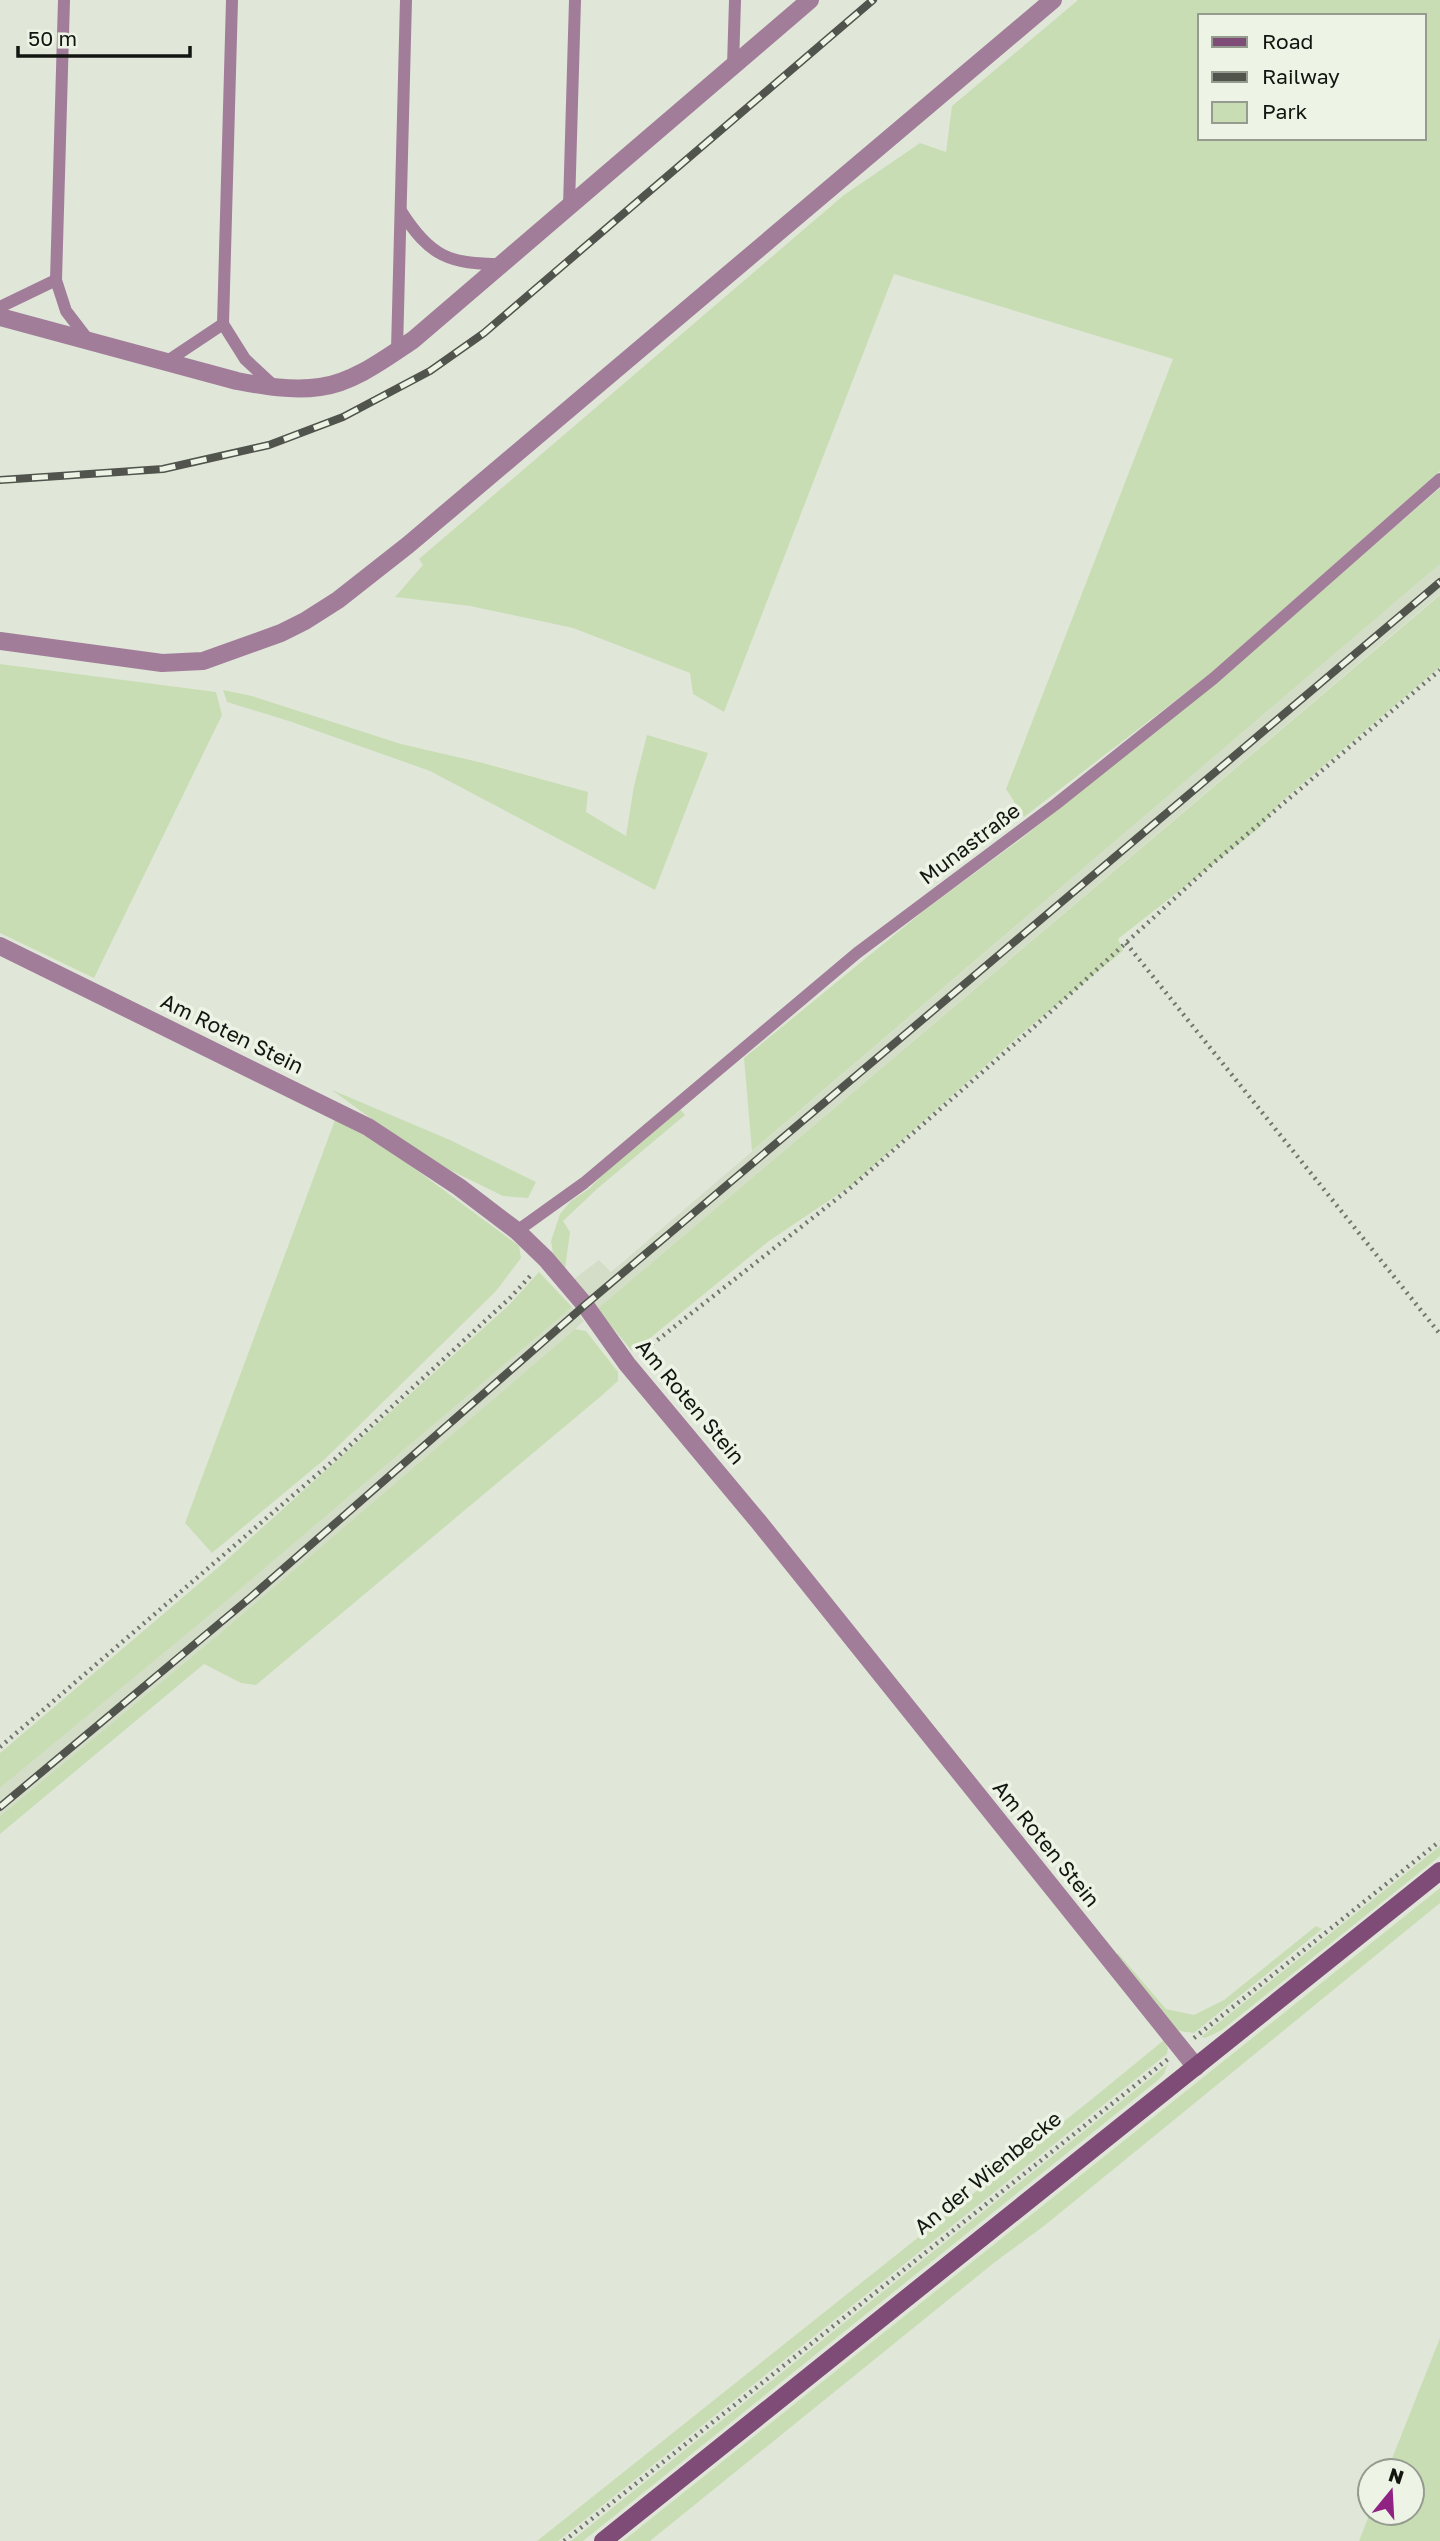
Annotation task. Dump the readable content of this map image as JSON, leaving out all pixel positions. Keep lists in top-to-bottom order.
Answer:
{
  "streets": {
    "street": ["Am Roten Stein"],
    "lane": ["Munastraße"],
    "path": ["An der Wienbecke"]
  },
  "crossings": [
    ["Munastraße", "Am Roten Stein"],
    ["Am Roten Stein", "An der Wienbecke"]
  ],
  "legend": ["Road", "Railway", "Park"],
  "scale_bar": "50 m",
  "north": "top"
}
